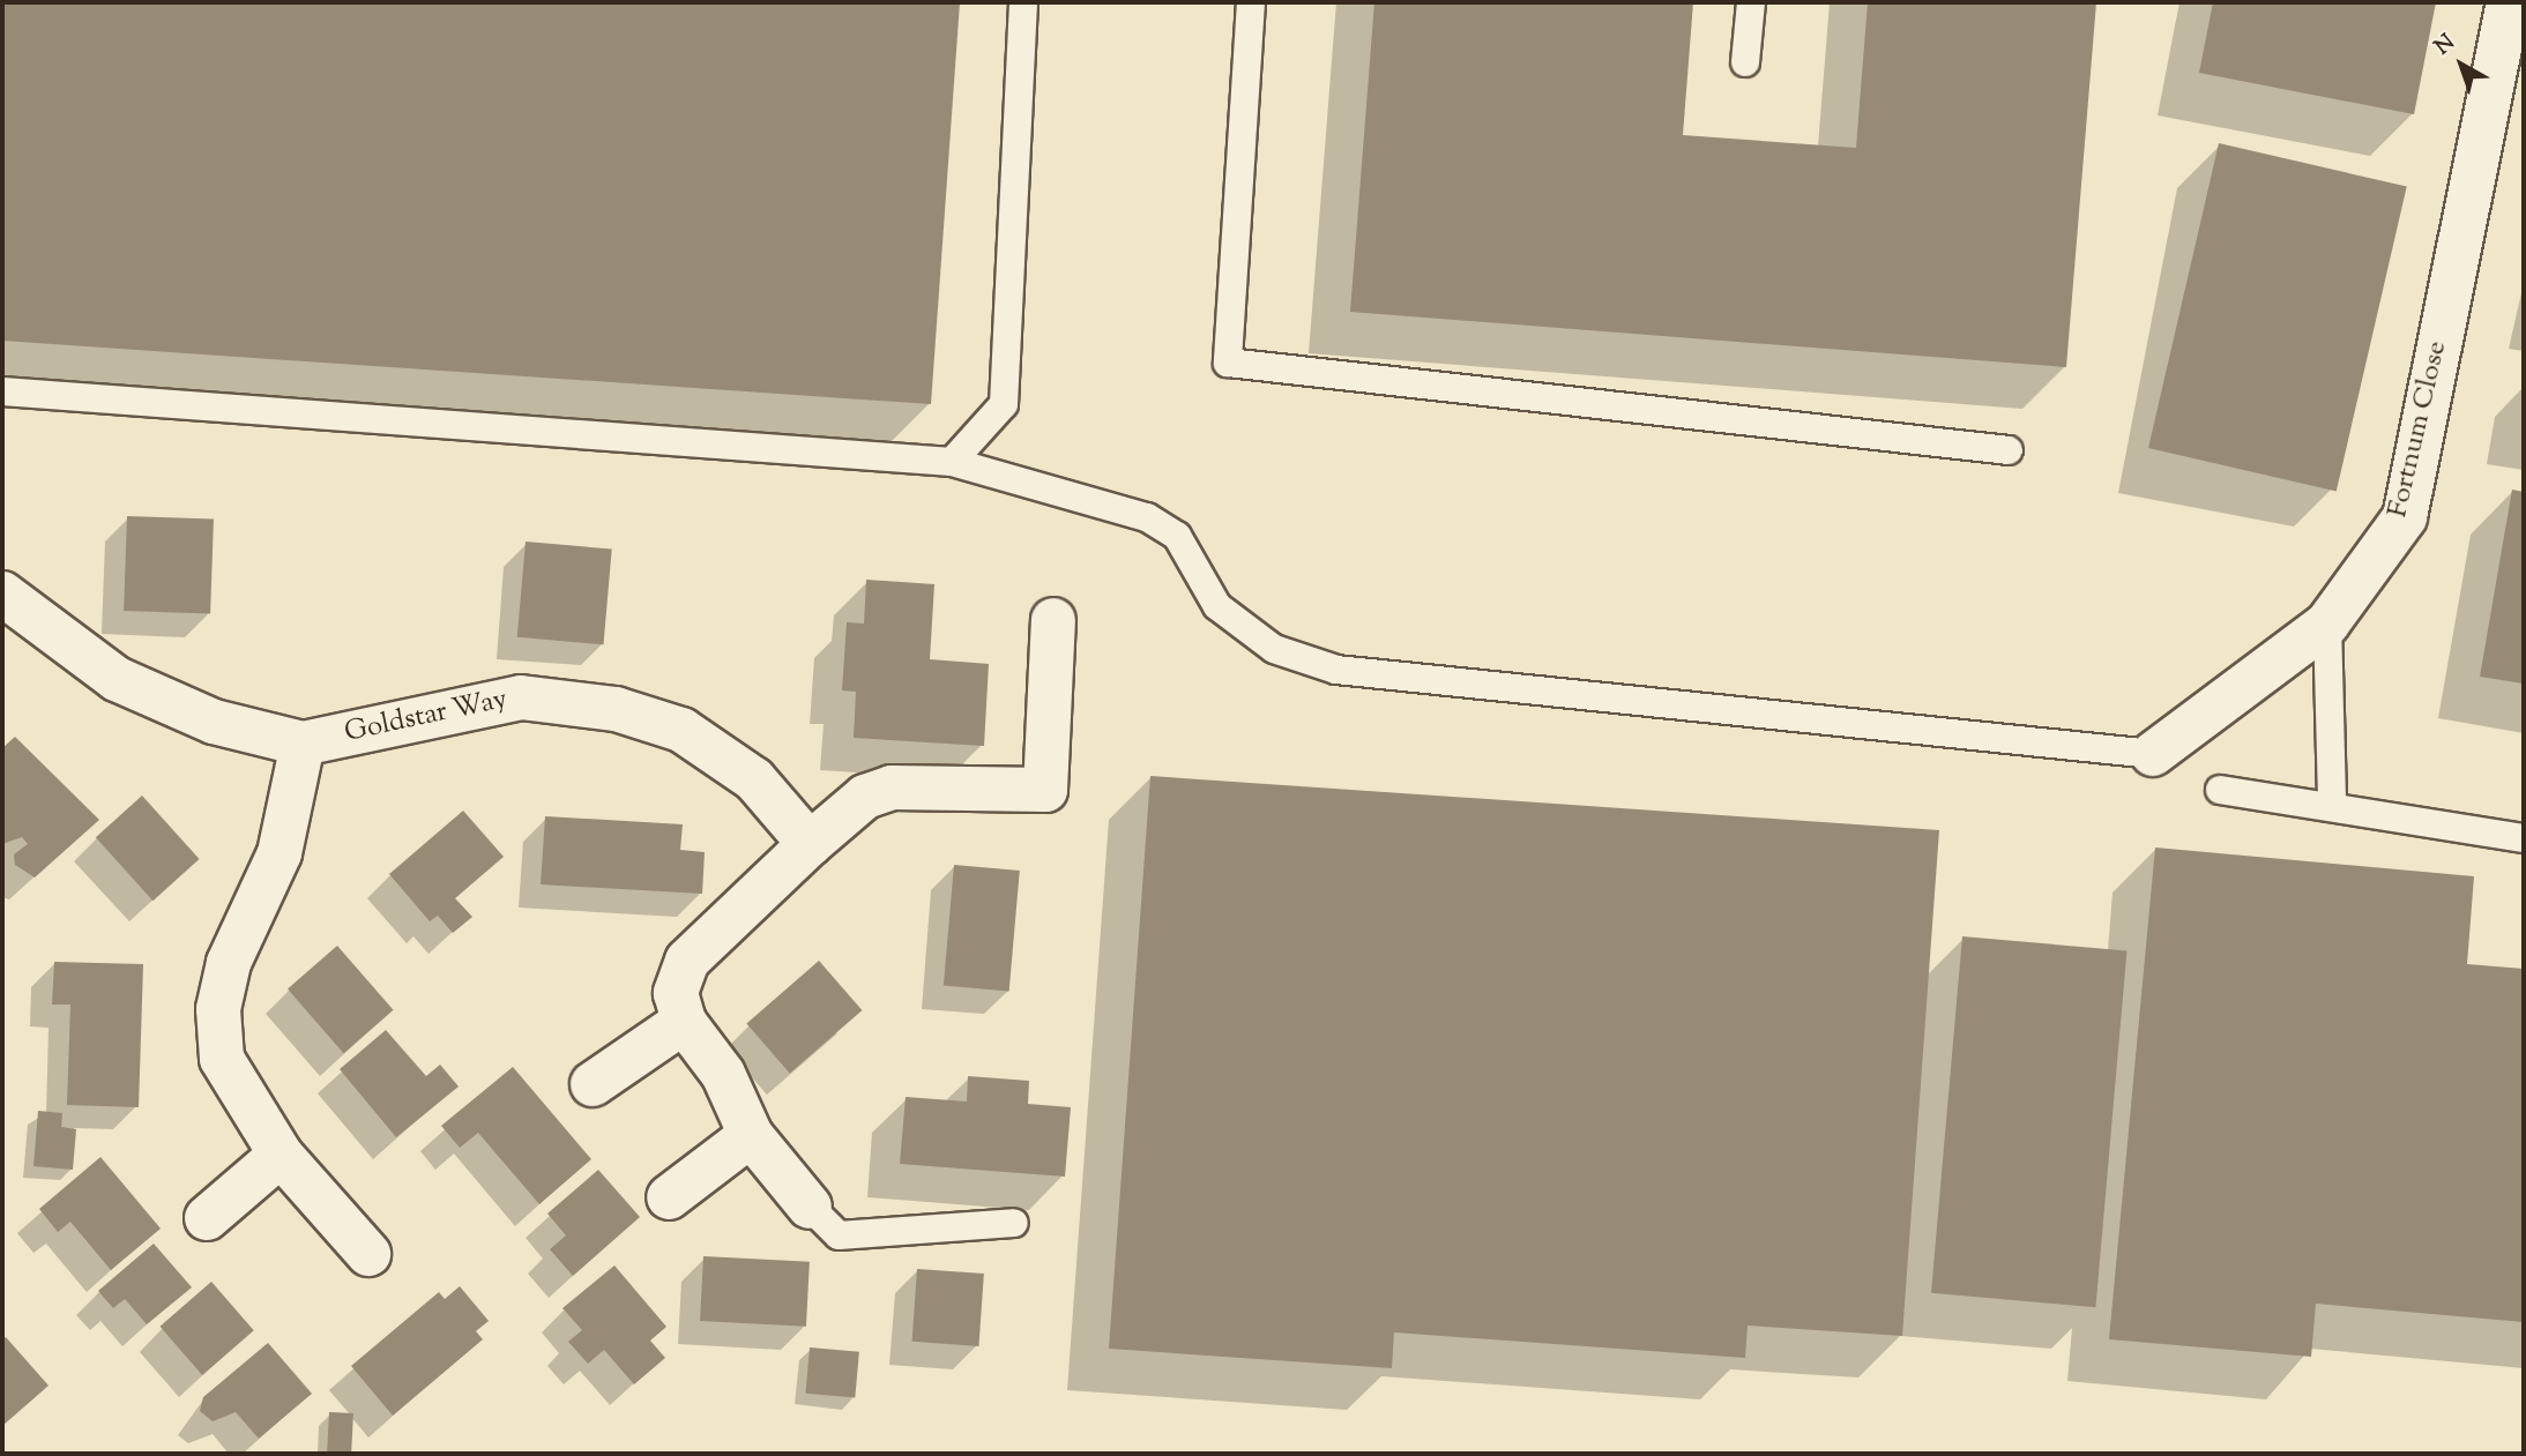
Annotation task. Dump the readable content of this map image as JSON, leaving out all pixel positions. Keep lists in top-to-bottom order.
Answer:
{
  "streets": {
    "street": ["Fortnum Close", "Goldstar Way"]
  },
  "north": "top left"
}
